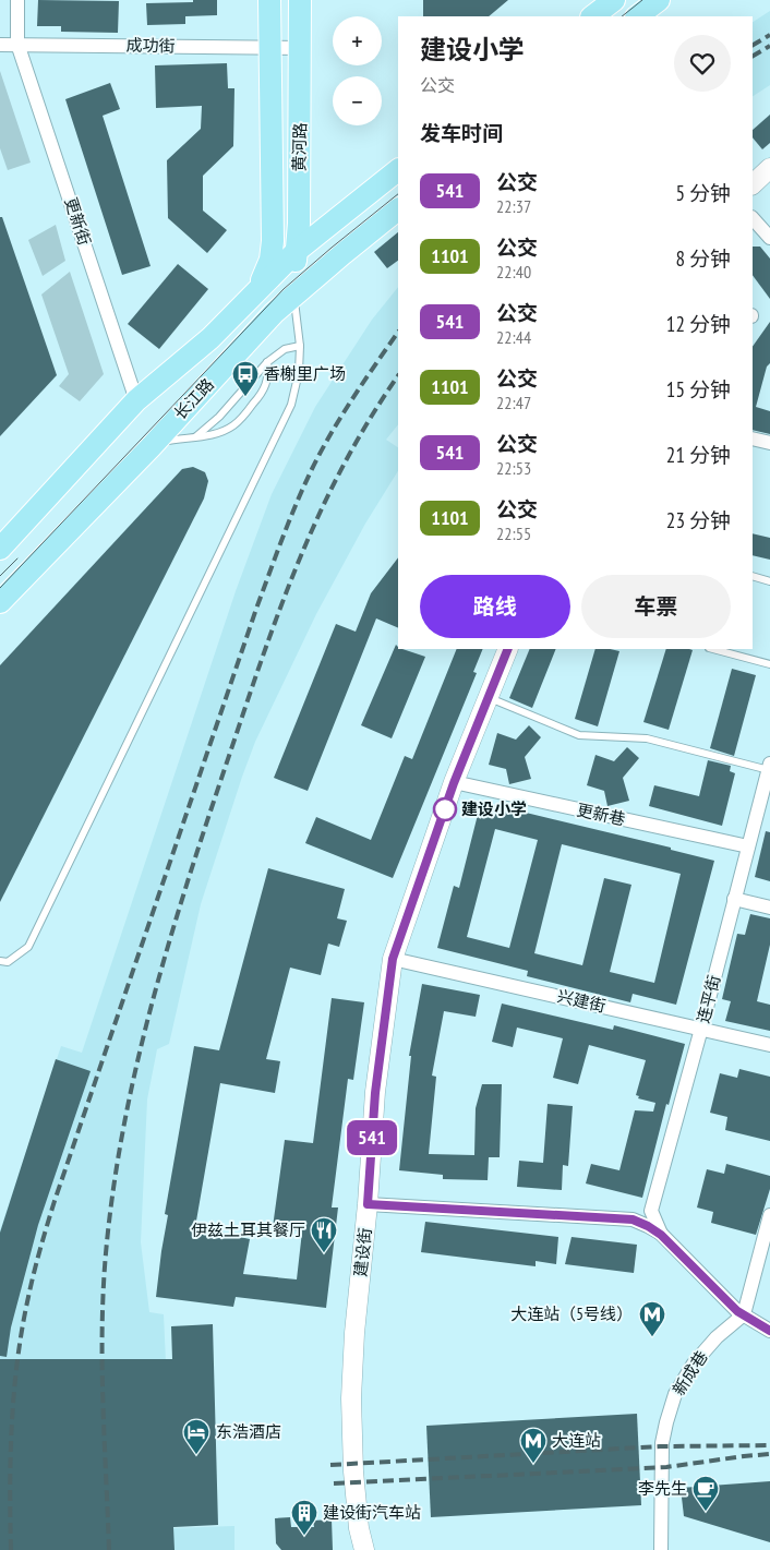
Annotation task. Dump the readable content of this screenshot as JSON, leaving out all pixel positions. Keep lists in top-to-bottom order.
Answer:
{
  "streets": {
    "main road": ["黄河路", "长江路", "建设街"],
    "street": [
      "成功街",
      "更新街",
      "更新巷",
      "连平街",
      "兴建街",
      "新成巷"
    ]
  },
  "crossings": [
    ["成功街", "黄河路"],
    ["成功街", "更新街"],
    ["黄河路", "长江路"],
    ["更新街", "长江路"],
    ["更新巷", "连平街"],
    ["更新巷", "建设街"],
    ["连平街", "兴建街"],
    ["兴建街", "建设街"]
  ],
  "places": {
    "bus stop": ["香榭里广场"],
    "other": ["建设小学"],
    "restaurant": ["伊兹土耳其餐厅"],
    "metro station": ["大连站（5号线）", "大连站"],
    "hotel": ["东浩酒店"],
    "cafe": ["李先生"],
    "building": ["建设街汽车站"]
  },
  "lines": ["bus line 541"],
  "page": {
    "on_map": "541",
    "map_buttons": ["+", "−"],
    "heading": [
      ["建设小学", "公交"],
      "发车时间"
    ],
    "list": [
      {
        "mark": "541",
        "name": "公交",
        "note": "22:37",
        "value": "5 分钟"
      },
      {
        "mark": "1101",
        "name": "公交",
        "note": "22:40",
        "value": "8 分钟"
      },
      {
        "mark": "541",
        "name": "公交",
        "note": "22:44",
        "value": "12 分钟"
      },
      {
        "mark": "1101",
        "name": "公交",
        "note": "22:47",
        "value": "15 分钟"
      },
      {
        "mark": "541",
        "name": "公交",
        "note": "22:53",
        "value": "21 分钟"
      },
      {
        "mark": "1101",
        "name": "公交",
        "note": "22:55",
        "value": "23 分钟"
      }
    ],
    "buttons": ["路线", "车票"]
  }
}
